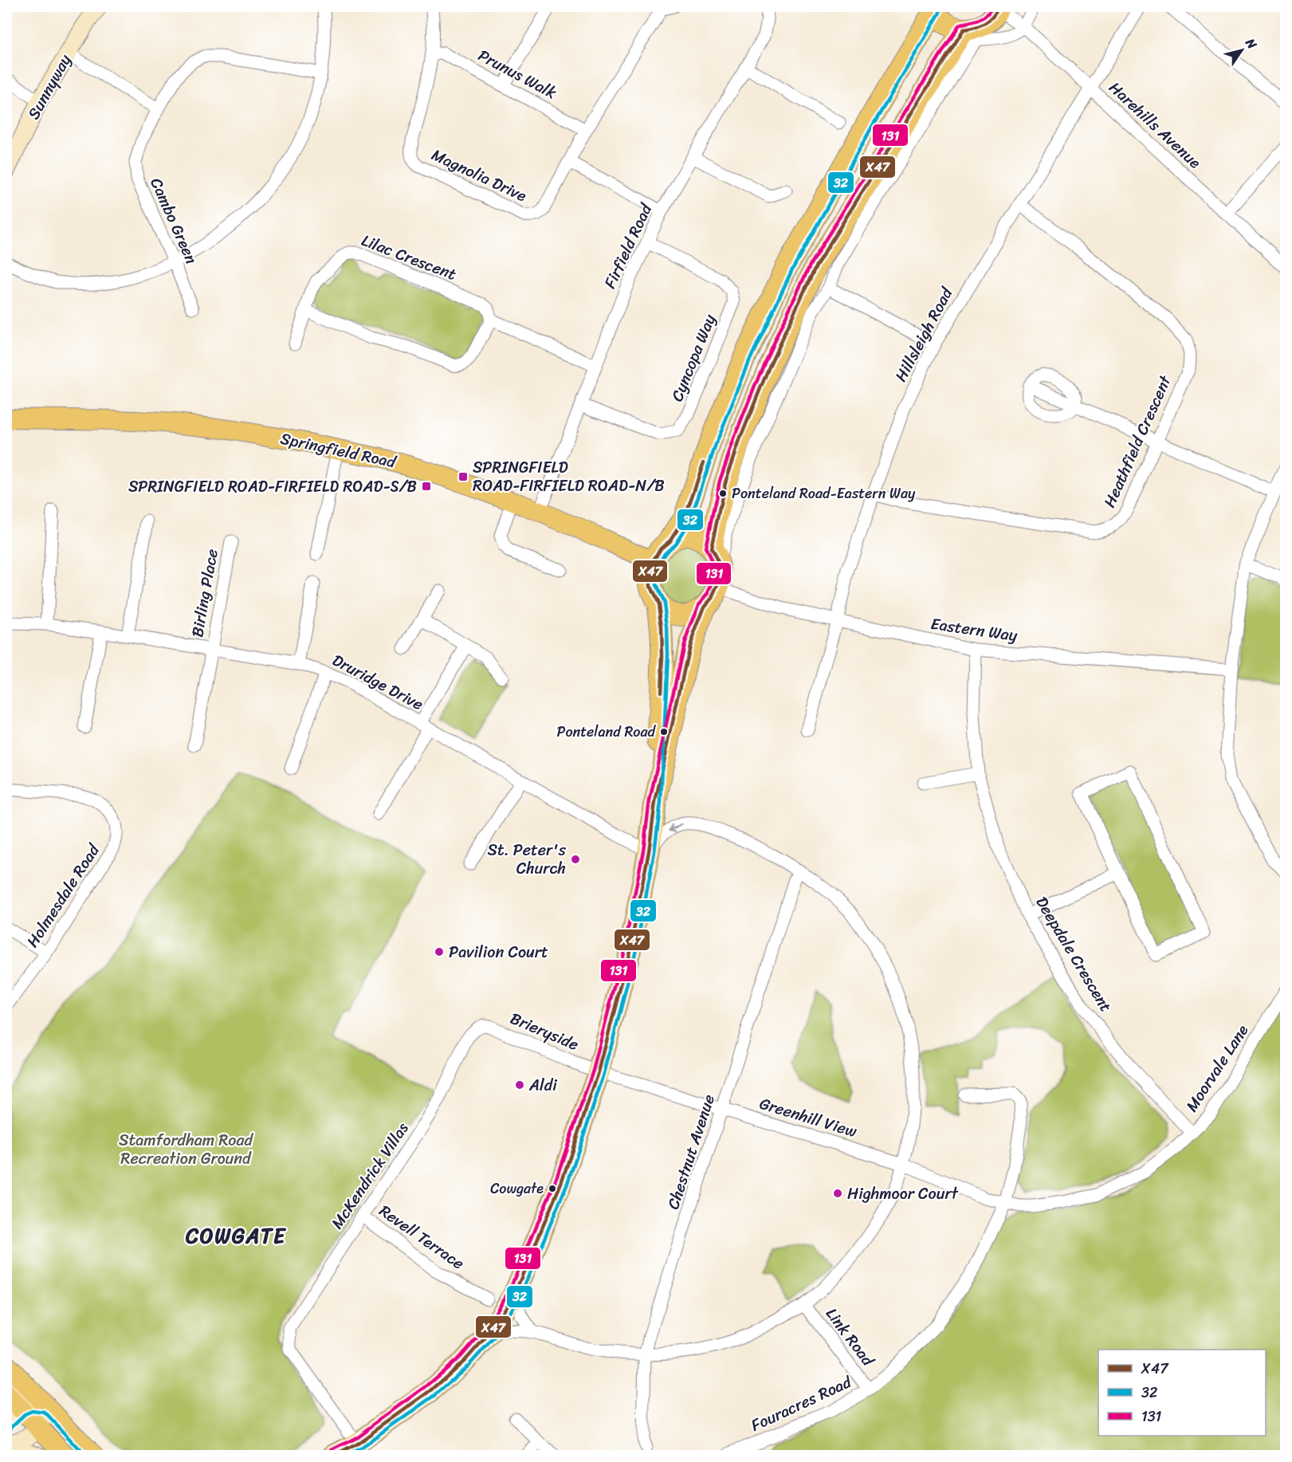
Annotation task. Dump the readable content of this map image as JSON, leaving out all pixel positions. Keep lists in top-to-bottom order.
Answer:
{
  "streets": {
    "main road": ["Springfield Road"],
    "street": [
      "Prunus Walk",
      "Sunnyway",
      "Harehills Avenue",
      "Magnolia Drive",
      "Cambo Green",
      "Firfield Road",
      "Lilac Crescent",
      "Hillsleigh Road",
      "Cyncopa Way",
      "Heathfield Crescent",
      "Birling Place",
      "Eastern Way",
      "Druridge Drive",
      "Holmesdale Road",
      "Deepdale Crescent",
      "Brieryside",
      "Moorvale Lane",
      "Greenhill View",
      "Chestnut Avenue",
      "McKendrick Villas",
      "Revell Terrace",
      "Link Road",
      "Fouracres Road"
    ]
  },
  "crossings": [
    ["Prunus Walk", "Magnolia Drive"],
    ["Harehills Avenue", "Hillsleigh Road"],
    ["Firfield Road", "Lilac Crescent"],
    ["Firfield Road", "Cyncopa Way"],
    ["Firfield Road", "Springfield Road"],
    ["Hillsleigh Road", "Heathfield Crescent"],
    ["Hillsleigh Road", "Eastern Way"],
    ["Springfield Road", "Eastern Way"],
    ["Birling Place", "Druridge Drive"],
    ["Eastern Way", "Deepdale Crescent"],
    ["Deepdale Crescent", "Moorvale Lane"],
    ["Brieryside", "Greenhill View"],
    ["Brieryside", "McKendrick Villas"],
    ["Moorvale Lane", "Greenhill View"],
    ["Moorvale Lane", "Fouracres Road"],
    ["Greenhill View", "Chestnut Avenue"],
    ["Greenhill View", "Fouracres Road"],
    ["McKendrick Villas", "Revell Terrace"],
    ["Link Road", "Fouracres Road"]
  ],
  "districts": ["COWGATE"],
  "parks": ["Stamfordham Road Recreation Ground"],
  "places": {
    "transit": ["SPRINGFIELD ROAD-FIRFIELD ROAD-N/B", "SPRINGFIELD ROAD-FIRFIELD ROAD-S/B"],
    "other": [
      "Ponteland Road-Eastern Way",
      "Ponteland Road",
      "St. Peter's Church",
      "Pavilion Court",
      "Aldi",
      "Cowgate",
      "Highmoor Court"
    ]
  },
  "lines": ["transit line X47", "transit line 32", "transit line 131"],
  "legend": ["X47", "32", "131"],
  "north": "top right"
}
